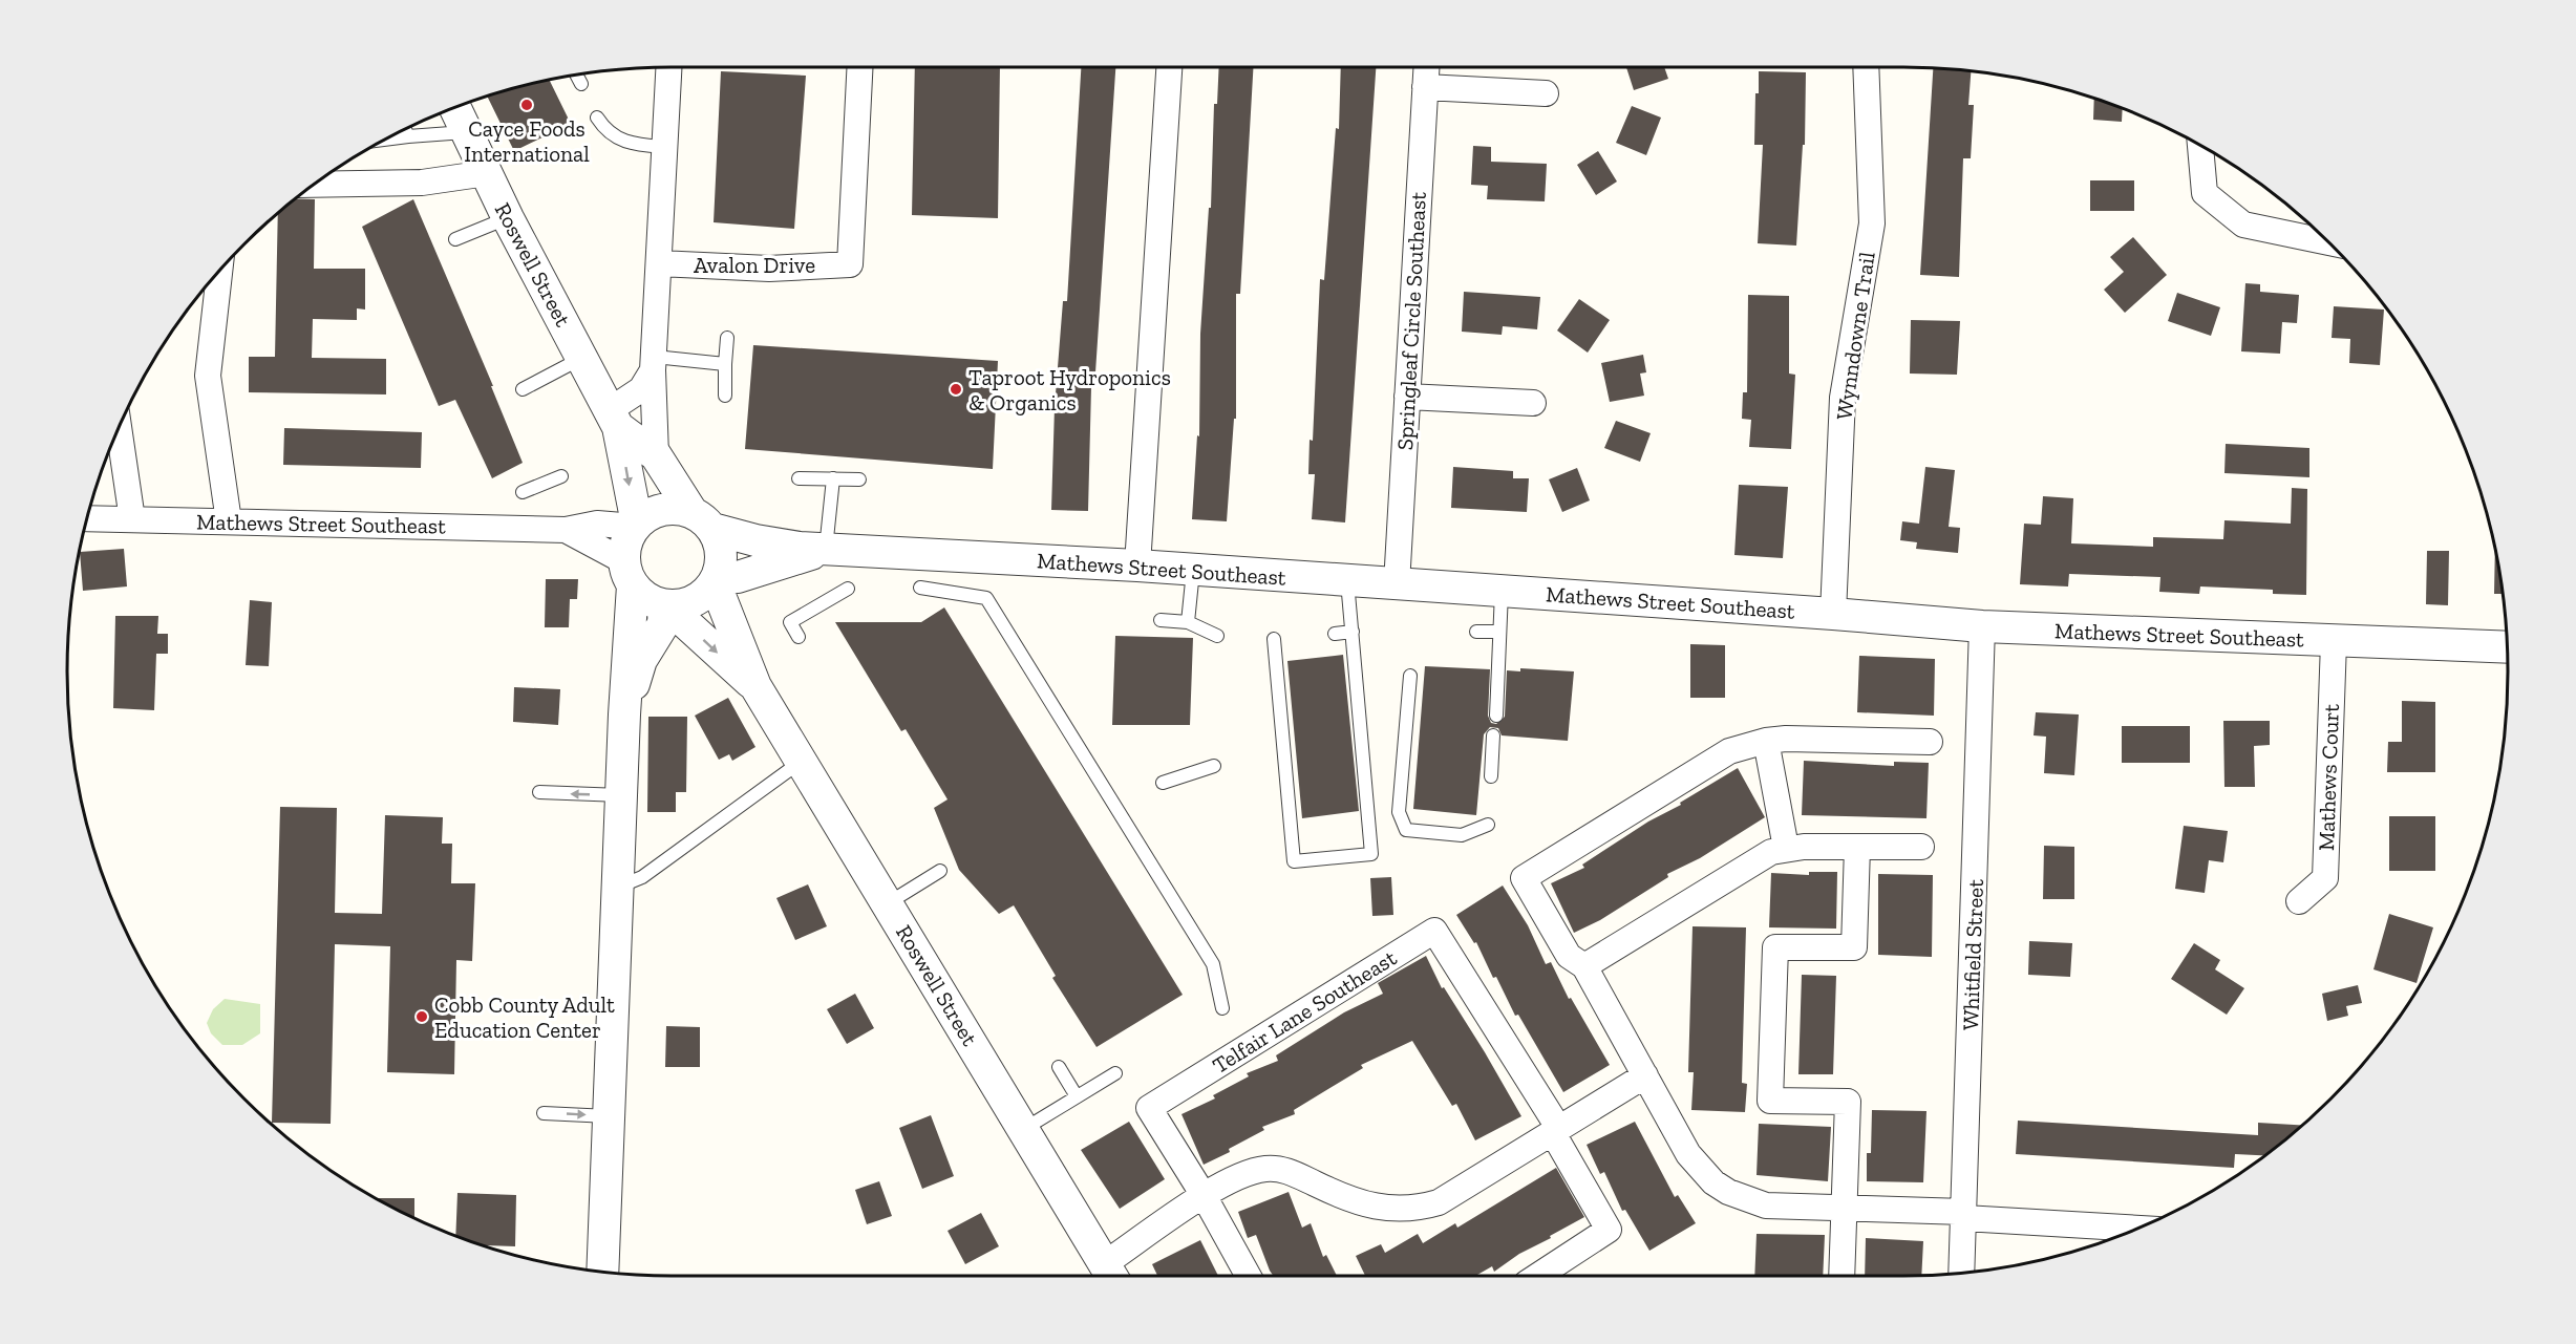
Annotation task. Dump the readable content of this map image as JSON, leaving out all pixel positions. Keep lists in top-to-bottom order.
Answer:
{
  "streets": {
    "street": [
      "Roswell Street",
      "Avalon Drive",
      "Springleaf Circle Southeast",
      "Wynndowne Trail",
      "Mathews Street Southeast",
      "Mathews Court",
      "Whitfield Street",
      "Telfair Lane Southeast"
    ]
  },
  "crossings": [
    ["Roswell Street", "Mathews Street Southeast"],
    ["Springleaf Circle Southeast", "Mathews Street Southeast"],
    ["Wynndowne Trail", "Mathews Street Southeast"],
    ["Mathews Street Southeast", "Mathews Court"],
    ["Mathews Street Southeast", "Whitfield Street"]
  ],
  "places": ["Cayce Foods International", "Taproot Hydroponics & Organics", "Cobb County Adult Education Center"]
}
